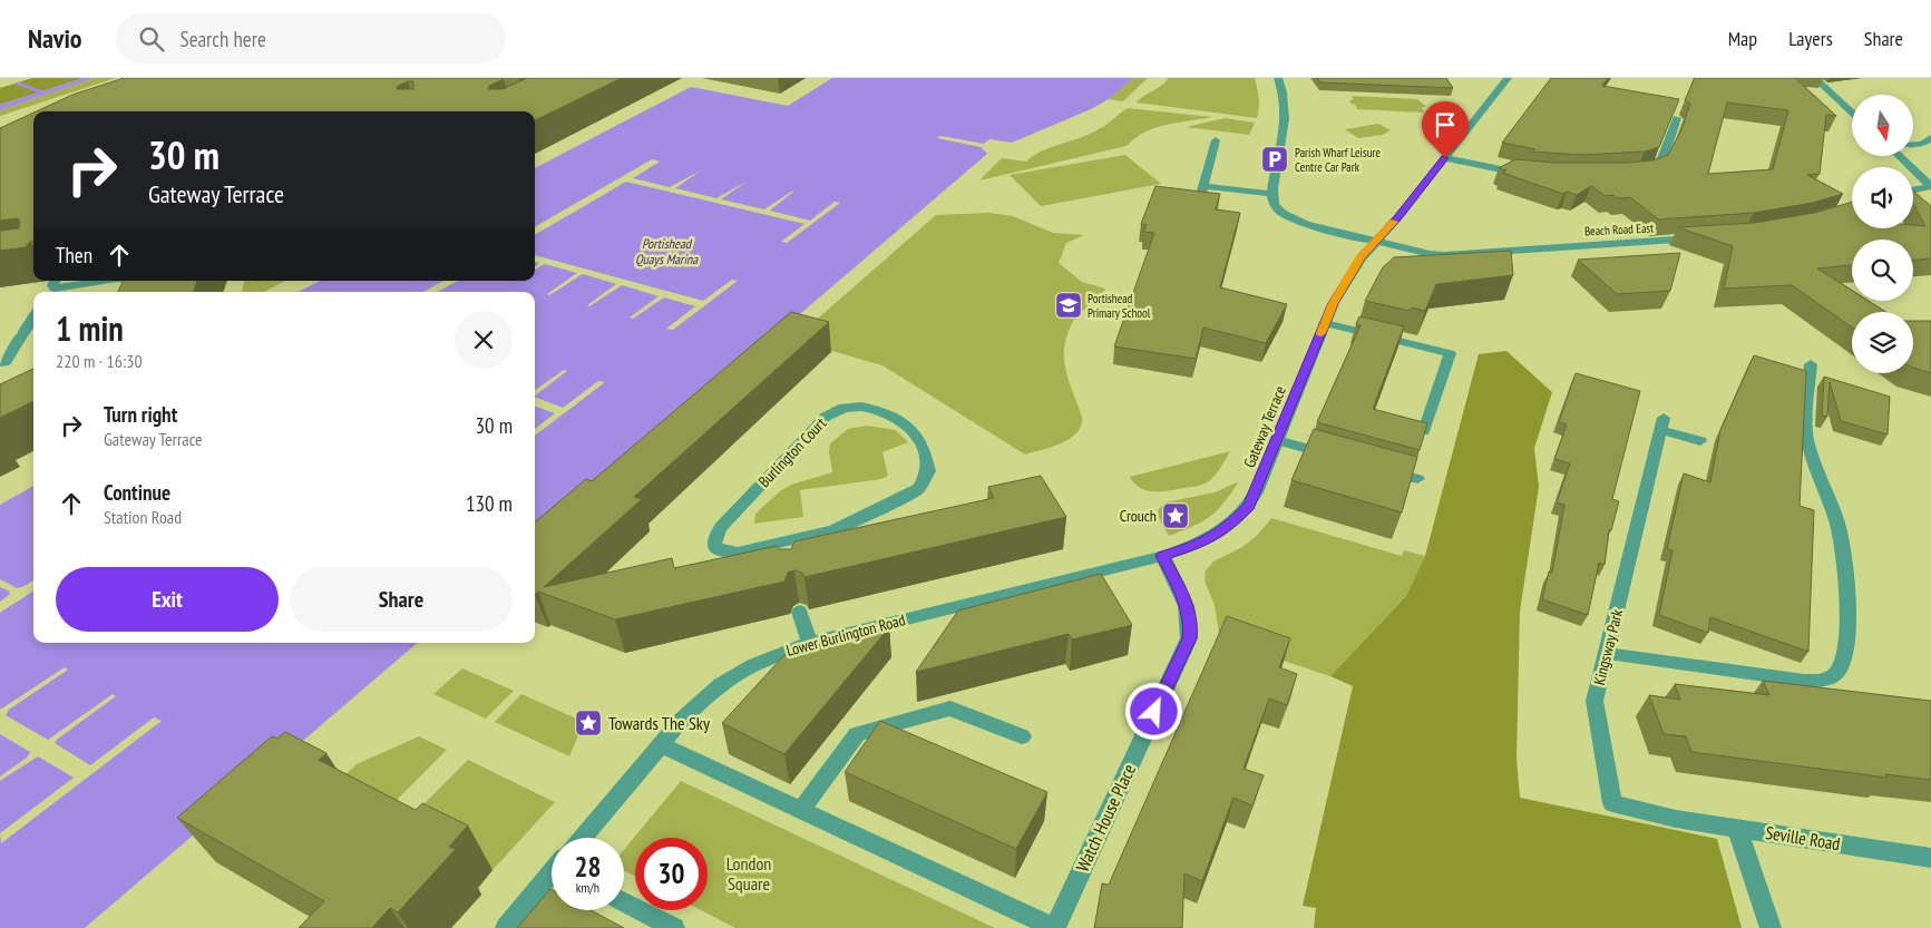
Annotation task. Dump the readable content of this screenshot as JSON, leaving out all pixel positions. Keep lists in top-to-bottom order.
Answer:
{
  "streets": {
    "street": [
      "Beach Road East",
      "Gateway Terrace",
      "Burlington Court",
      "Lower Burlington Road",
      "Kingsway Park",
      "Watch House Place",
      "Seville Road"
    ]
  },
  "crossings": [
    ["Beach Road East", "Gateway Terrace"],
    ["Gateway Terrace", "Lower Burlington Road"],
    ["Gateway Terrace", "Watch House Place"],
    ["Lower Burlington Road", "Watch House Place"],
    ["Kingsway Park", "Seville Road"]
  ],
  "water": ["Portishead Quays Marina"],
  "parks": ["London Square"],
  "places": {
    "parking": ["Parish Wharf Leisure Centre Car Park"],
    "school or university": ["Portishead Primary School"],
    "place": ["Crouch", "Towards The Sky"]
  },
  "north": "bottom",
  "page": {
    "header": "Navio",
    "search": "Search here",
    "nav": ["Map", "Layers", "Share"],
    "turn": ["30 m", "Gateway Terrace"],
    "then": "Then",
    "heading": ["1 min", "220 m · 16:30"],
    "list": [
      {
        "name": "Turn right",
        "note": "Gateway Terrace",
        "value": "30 m"
      },
      {
        "name": "Continue",
        "note": "Station Road",
        "value": "130 m"
      }
    ],
    "buttons": ["Exit", "Share"],
    "speed": "28 km/h",
    "limit": "30"
  }
}
